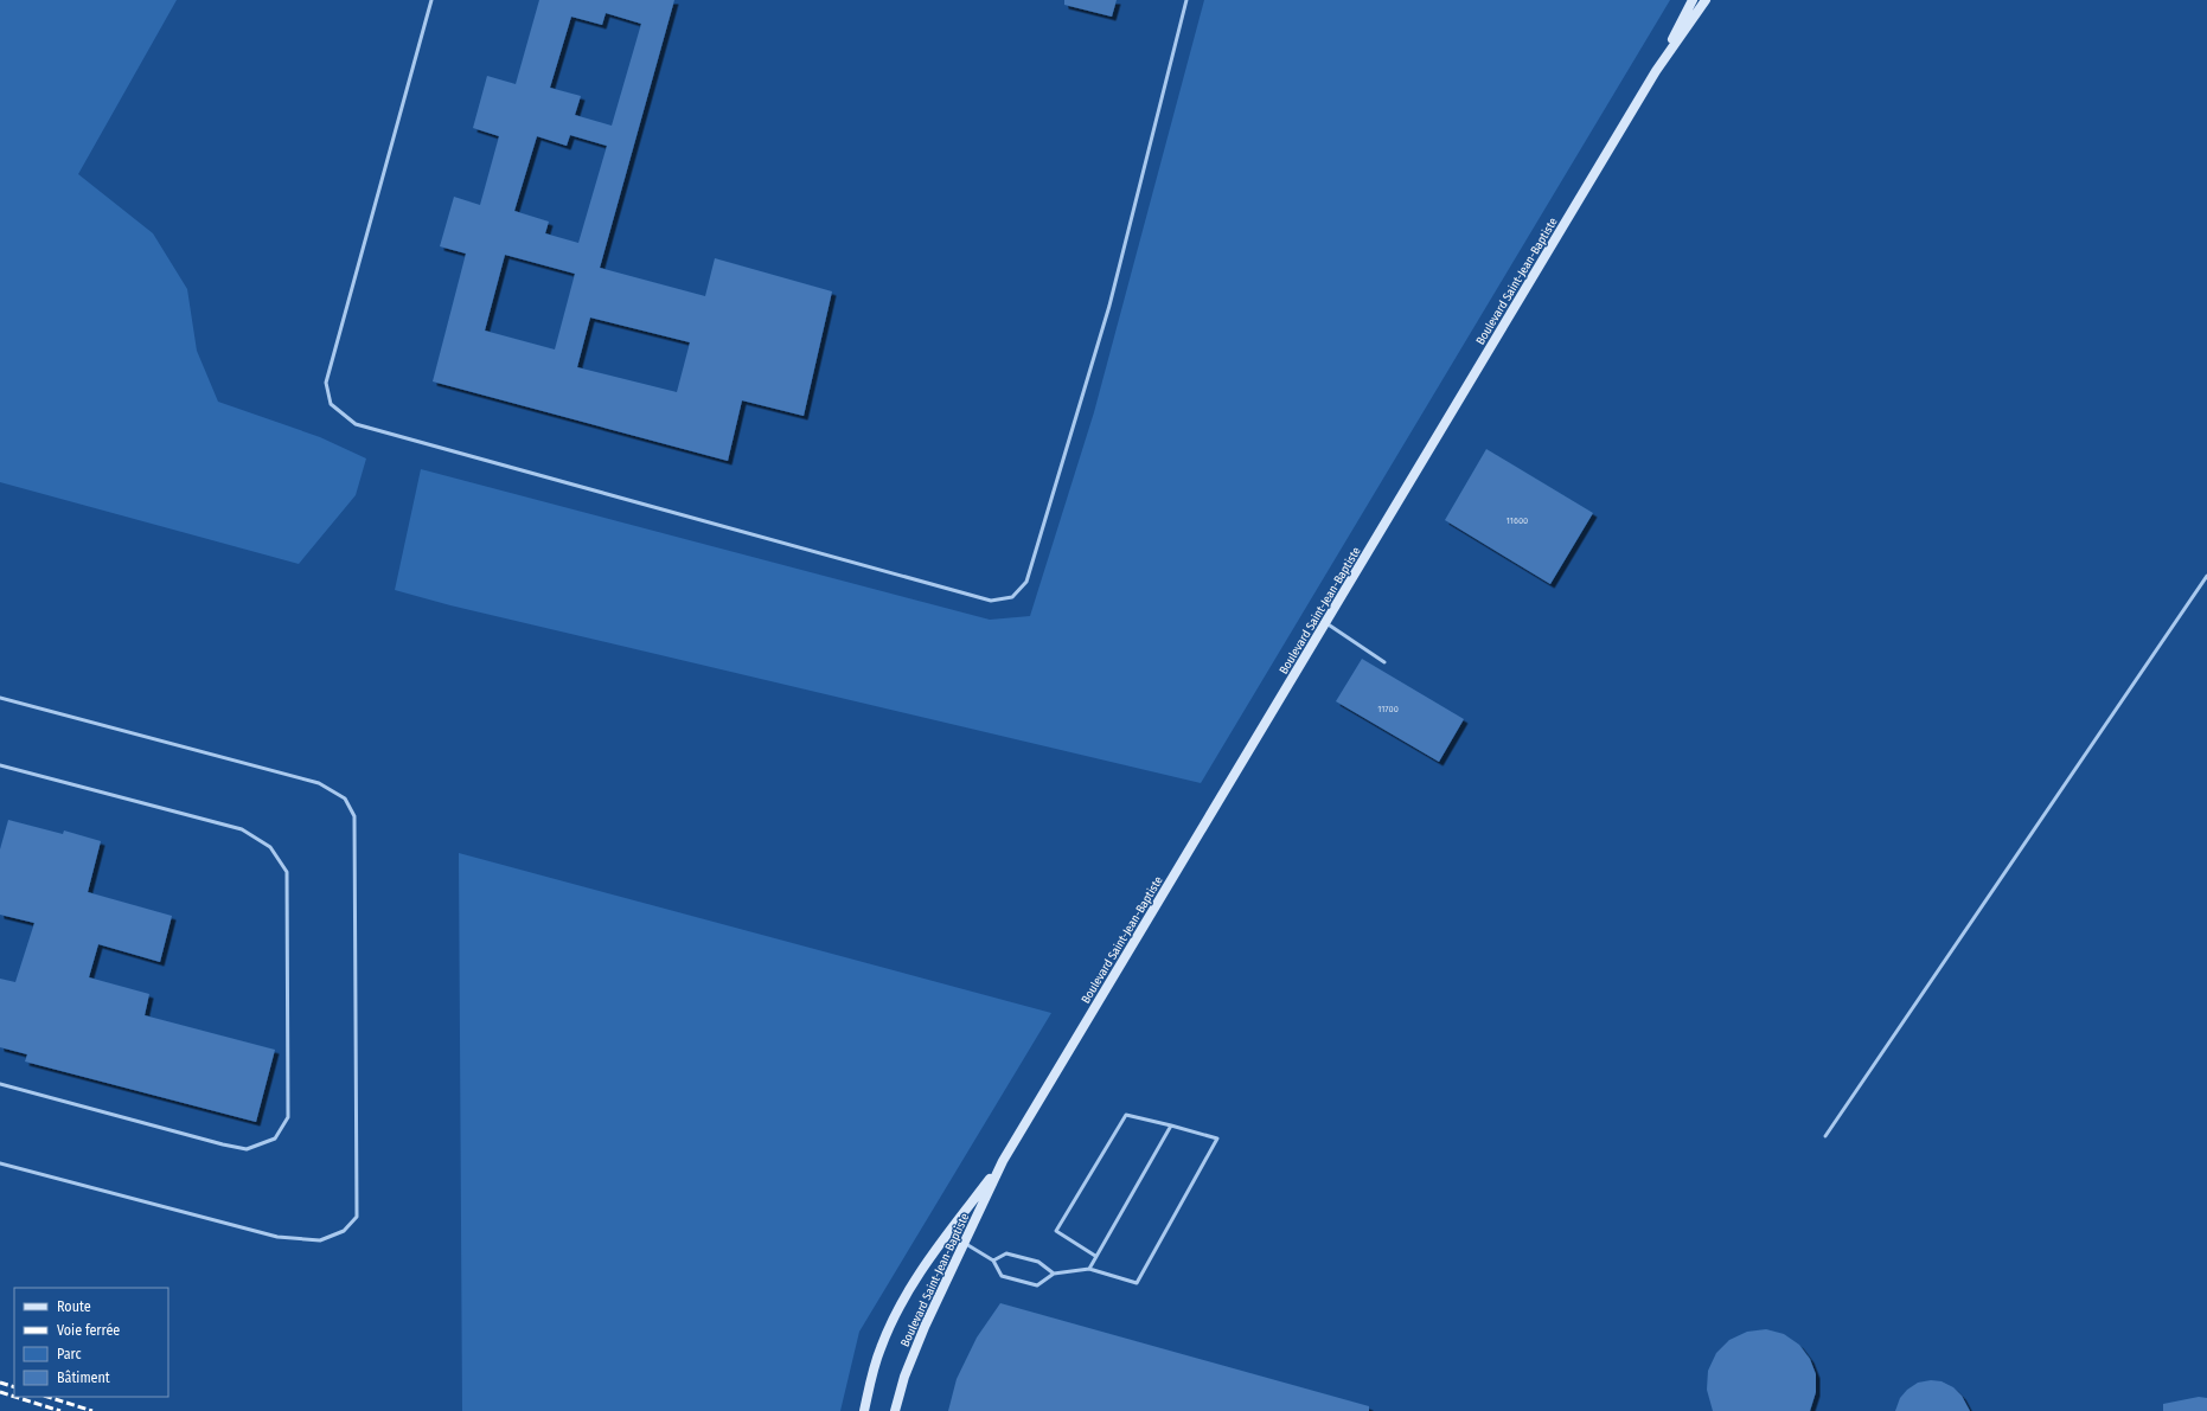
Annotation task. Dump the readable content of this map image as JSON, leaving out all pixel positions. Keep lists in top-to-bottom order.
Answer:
{
  "streets": {
    "main road": ["Boulevard Saint-Jean-Baptiste"]
  },
  "house_numbers": ["11600", "11700"],
  "legend": [
    "Route",
    "Voie ferrée",
    "Parc",
    "Bâtiment"
  ]
}
